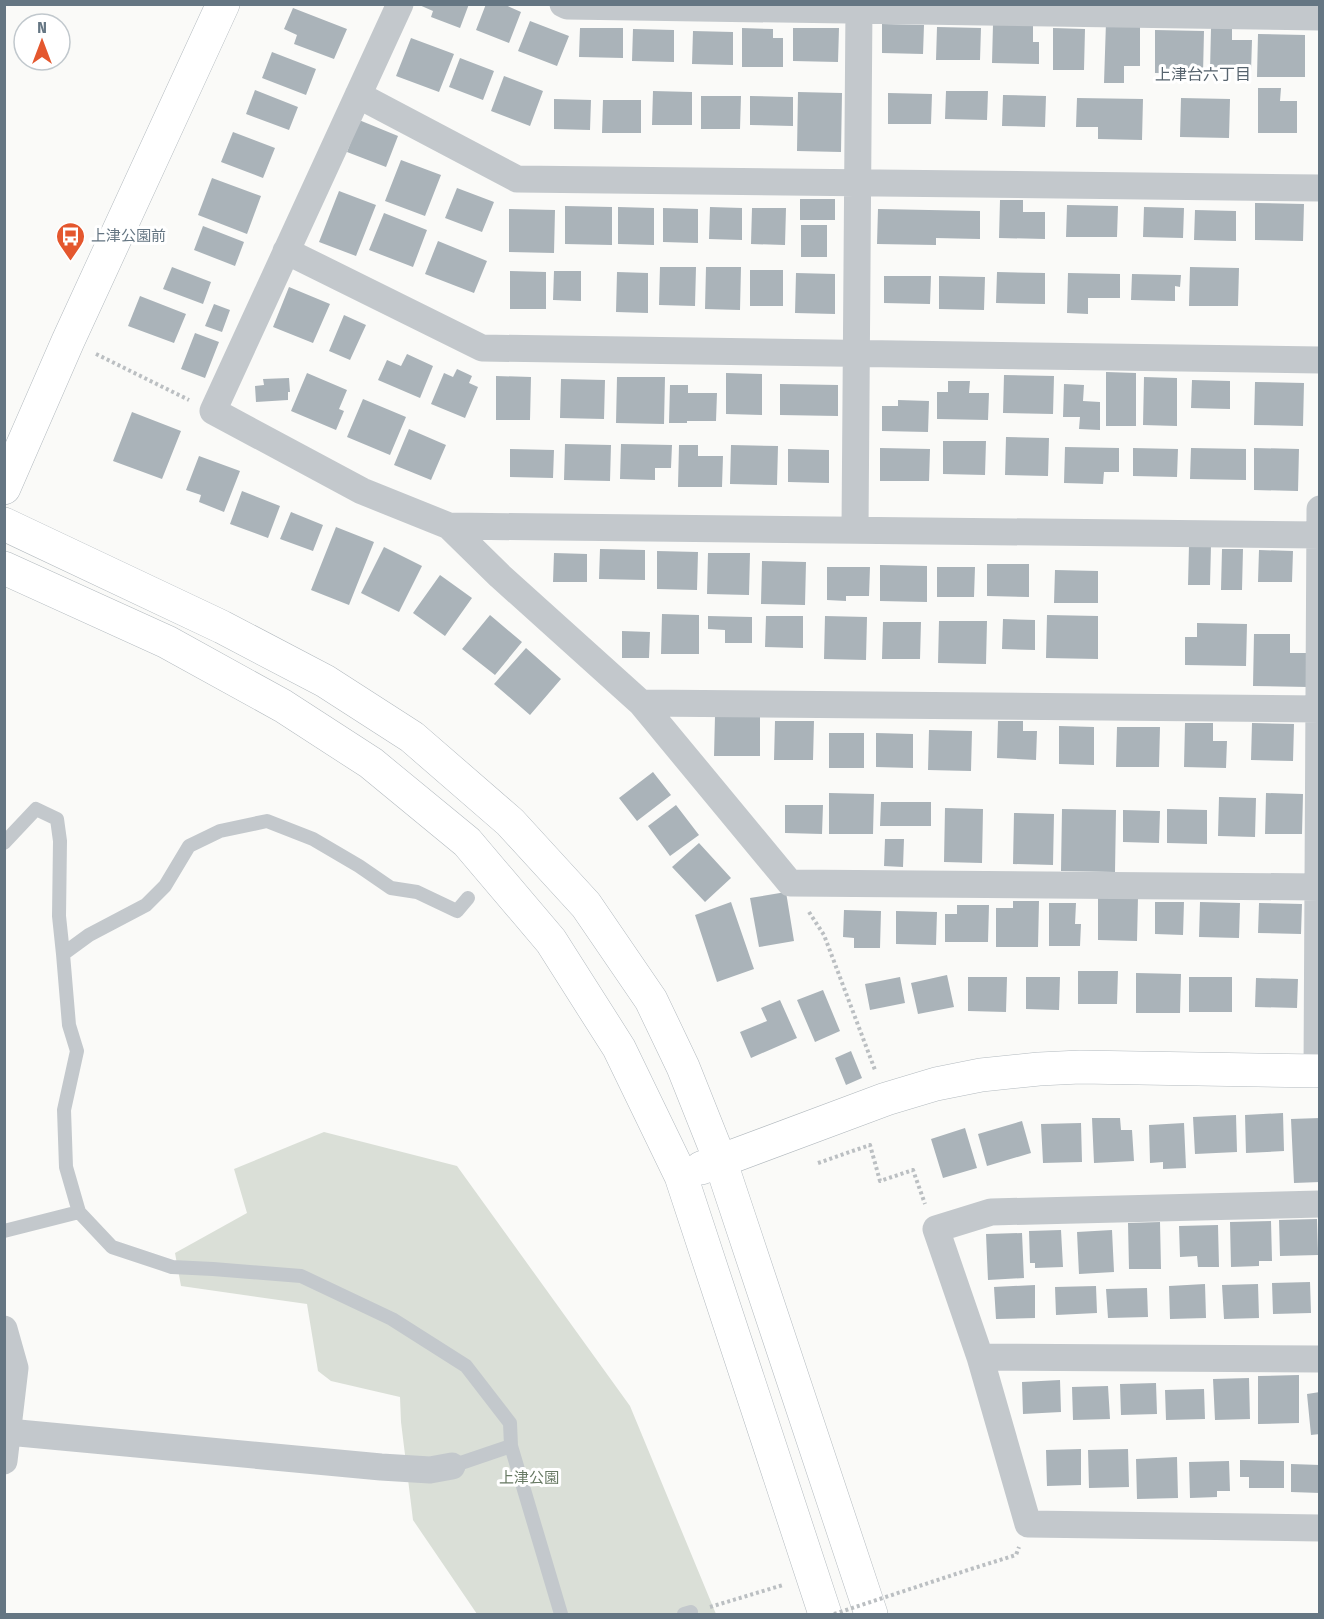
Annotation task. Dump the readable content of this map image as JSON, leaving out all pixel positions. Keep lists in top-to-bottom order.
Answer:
{
  "districts": ["上津台六丁目"],
  "parks": ["上津公園"],
  "places": {
    "bus stop": ["上津公園前"]
  },
  "north": "top"
}
